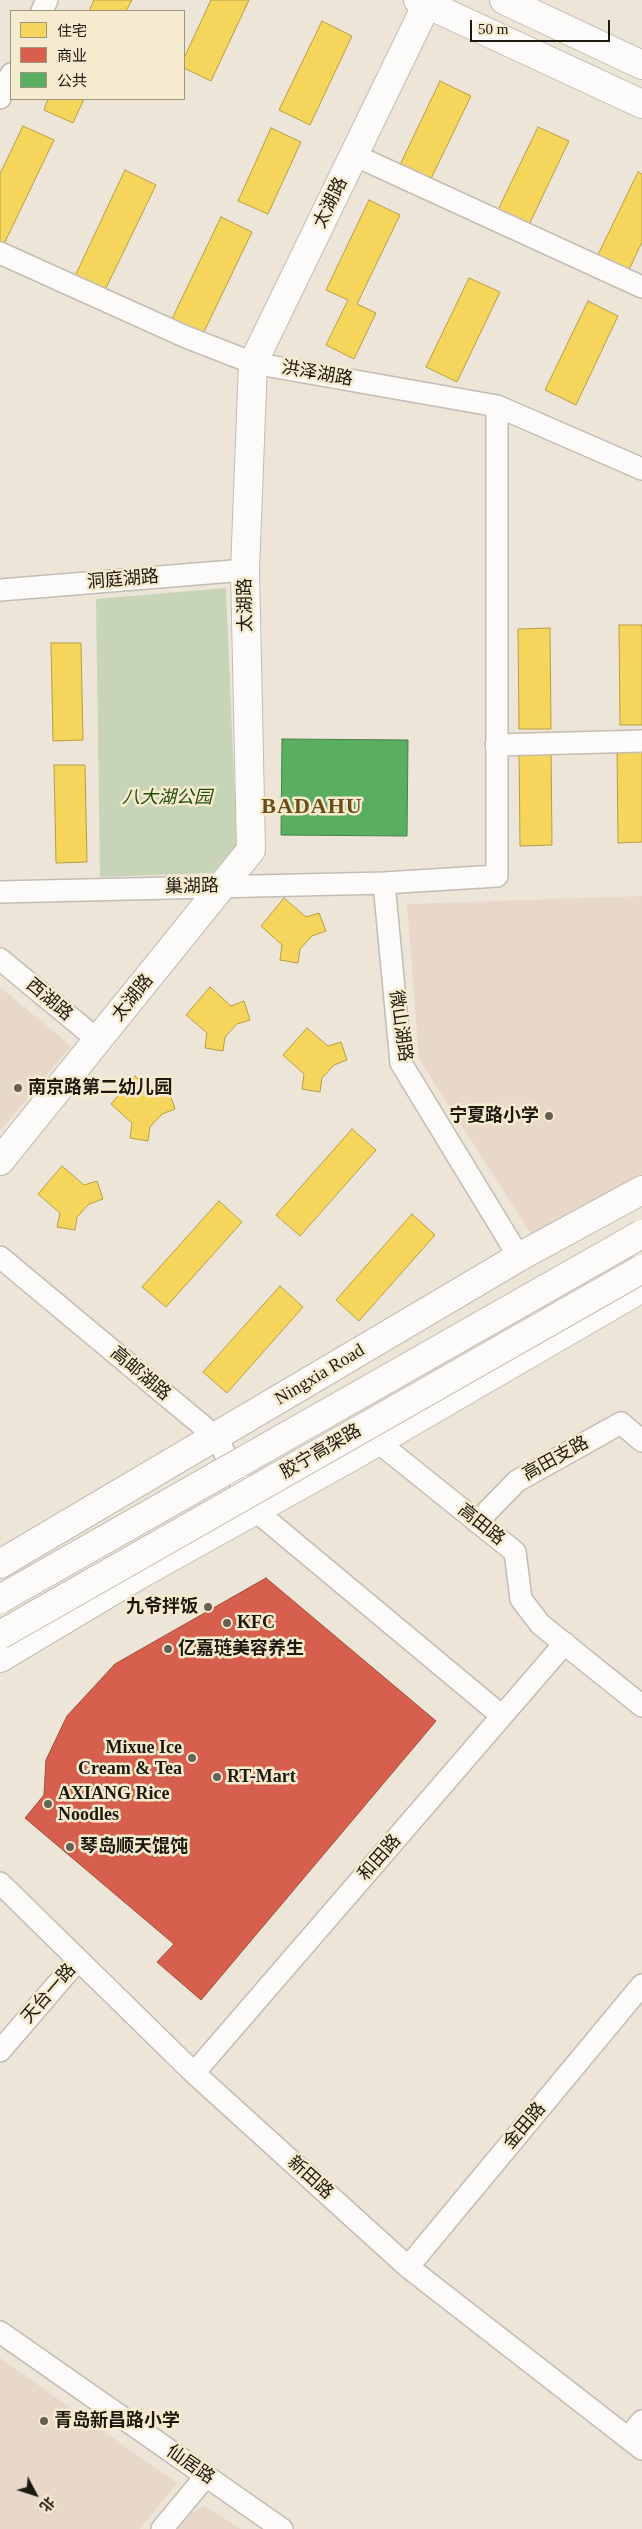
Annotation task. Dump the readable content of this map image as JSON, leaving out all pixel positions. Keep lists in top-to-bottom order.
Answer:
{
  "streets": {
    "main road": ["太湖路", "Ningxia Road", "胶宁高架路"],
    "street": [
      "洪泽湖路",
      "洞庭湖路",
      "巢湖路",
      "西湖路",
      "微山湖路",
      "高邮湖路",
      "高田支路",
      "高田路",
      "和田路",
      "天台一路",
      "金田路",
      "新田路",
      "仙居路"
    ]
  },
  "crossings": [
    ["太湖路", "洪泽湖路"],
    ["太湖路", "洞庭湖路"],
    ["太湖路", "巢湖路"],
    ["太湖路", "西湖路"],
    ["巢湖路", "微山湖路"],
    ["微山湖路", "Ningxia Road"],
    ["高邮湖路", "Ningxia Road"],
    ["高田支路", "高田路"],
    ["高田路", "和田路"],
    ["和田路", "新田路"],
    ["天台一路", "新田路"],
    ["金田路", "新田路"]
  ],
  "districts": ["BADAHU"],
  "parks": ["八大湖公园"],
  "places": [
    "南京路第二幼儿园",
    "宁夏路小学",
    "九爷拌饭",
    "KFC",
    "亿嘉琏美容养生",
    "Mixue Ice Cream & Tea",
    "RT-Mart",
    "AXIANG Rice Noodles",
    "琴岛顺天馄饨",
    "青岛新昌路小学"
  ],
  "legend": ["住宅", "商业", "公共"],
  "scale_bar": "50 m",
  "north": "bottom right"
}
